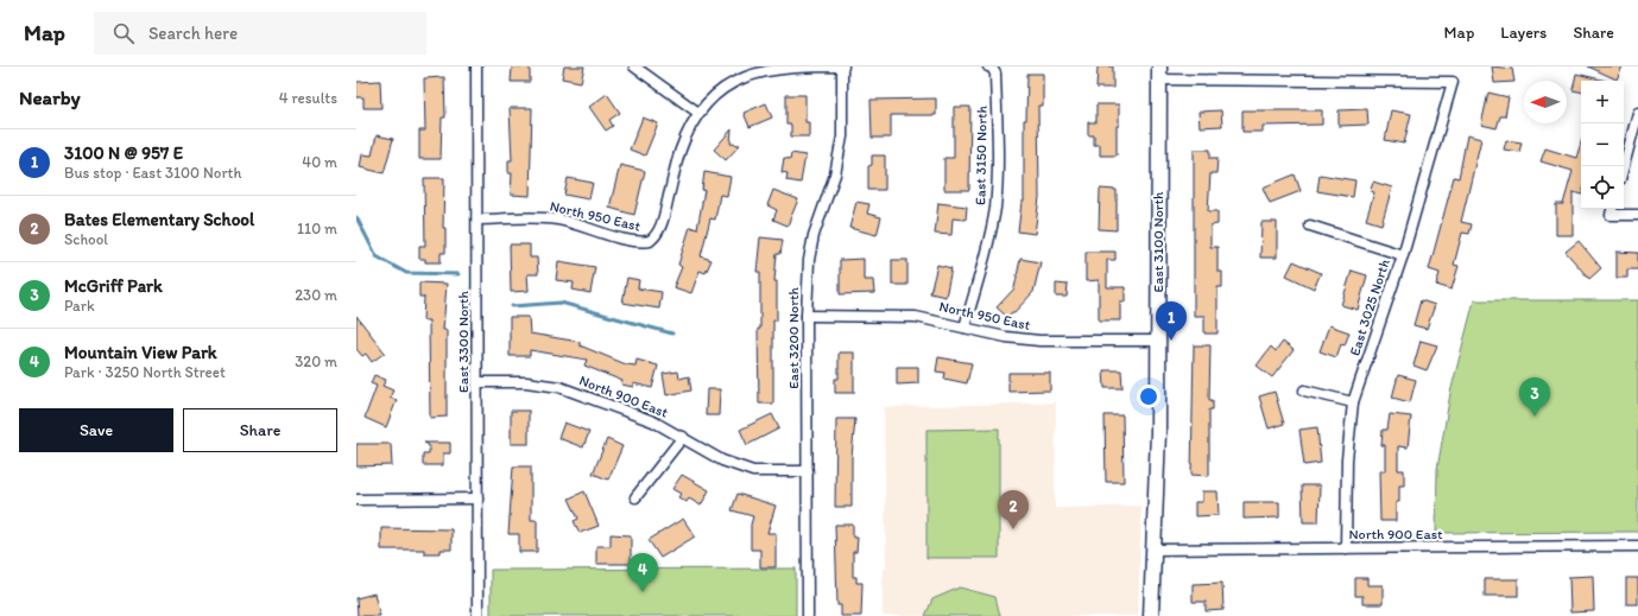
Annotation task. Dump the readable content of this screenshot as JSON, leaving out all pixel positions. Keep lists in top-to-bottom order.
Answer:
{
  "streets": {
    "main road": ["East 3100 North"],
    "street": [
      "East 3150 North",
      "North 950 East",
      "East 3025 North",
      "East 3200 North",
      "East 3300 North",
      "North 900 East"
    ]
  },
  "crossings": [
    ["East 3150 North", "North 950 East"],
    ["North 950 East", "East 3100 North"],
    ["North 950 East", "East 3200 North"],
    ["North 950 East", "East 3300 North"],
    ["East 3100 North", "East 3025 North"],
    ["East 3100 North", "North 900 East"],
    ["East 3025 North", "North 900 East"],
    ["East 3200 North", "North 900 East"],
    ["East 3300 North", "North 900 East"]
  ],
  "north": "left",
  "page": {
    "header": "Map",
    "search": "Search here",
    "nav": ["Map", "Layers", "Share"],
    "heading": ["Nearby", "4 results"],
    "map_buttons": ["+", "−"],
    "list": [
      {
        "mark": "1",
        "name": "3100 N @ 957 E",
        "note": "Bus stop · East 3100 North",
        "value": "40 m"
      },
      {
        "mark": "2",
        "name": "Bates Elementary School",
        "note": "School",
        "value": "110 m"
      },
      {
        "mark": "3",
        "name": "McGriff Park",
        "note": "Park",
        "value": "230 m"
      },
      {
        "mark": "4",
        "name": "Mountain View Park",
        "note": "Park · 3250 North Street",
        "value": "320 m"
      }
    ],
    "pins": [
      "1",
      "3",
      "2",
      "4"
    ],
    "buttons": ["Save", "Share"]
  }
}
